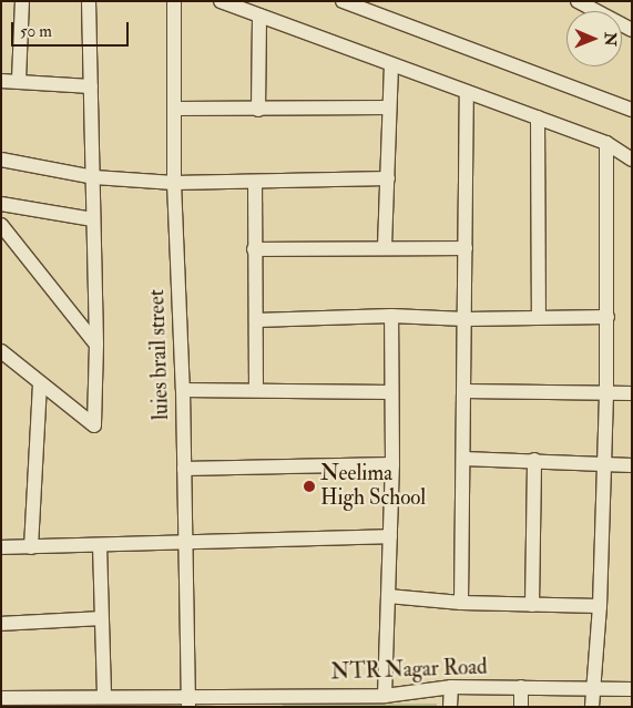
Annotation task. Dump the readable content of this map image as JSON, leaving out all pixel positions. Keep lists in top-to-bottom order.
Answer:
{
  "streets": {
    "street": ["luies brail street", "NTR Nagar Road"]
  },
  "crossings": [
    ["luies brail street", "NTR Nagar Road"]
  ],
  "places": ["Neelima High School"],
  "scale_bar": "50 m",
  "north": "right"
}
